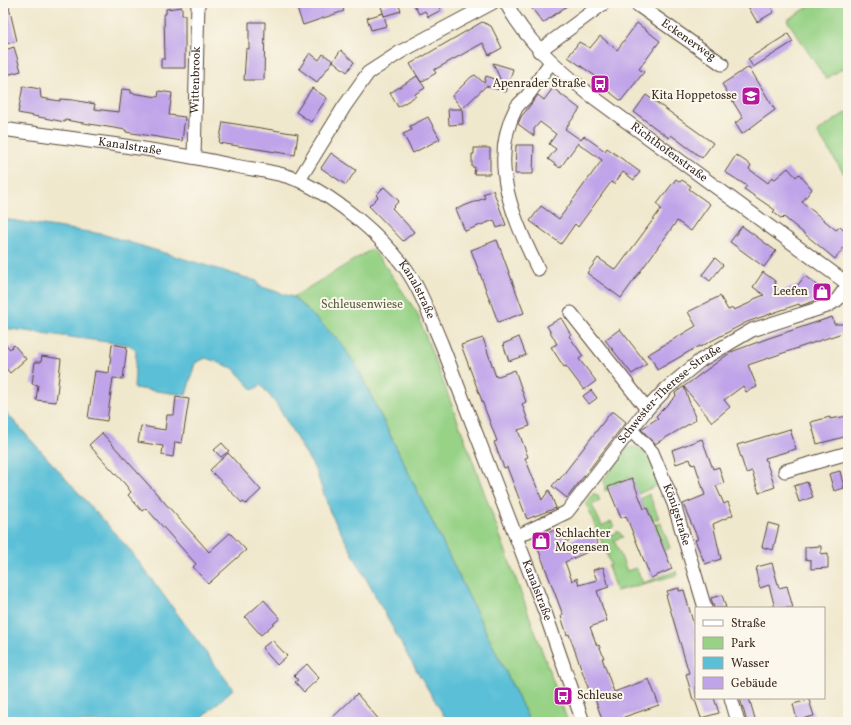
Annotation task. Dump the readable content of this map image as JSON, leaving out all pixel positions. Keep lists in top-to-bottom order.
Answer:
{
  "streets": {
    "street": [
      "Eckenerweg",
      "Wittenbrook",
      "Kanalstraße",
      "Richthofenstraße",
      "Schwester-Therese-Straße",
      "Königstraße"
    ]
  },
  "crossings": [
    ["Wittenbrook", "Kanalstraße"],
    ["Kanalstraße", "Schwester-Therese-Straße"],
    ["Richthofenstraße", "Schwester-Therese-Straße"],
    ["Schwester-Therese-Straße", "Königstraße"]
  ],
  "parks": ["Schleusenwiese"],
  "places": {
    "bus stop": ["Apenrader Straße", "Schleuse"],
    "school or university": ["Kita Hoppetosse"],
    "shop": ["Leefen", "Schlachter Mogensen"]
  },
  "legend": [
    "Straße",
    "Park",
    "Wasser",
    "Gebäude"
  ]
}
